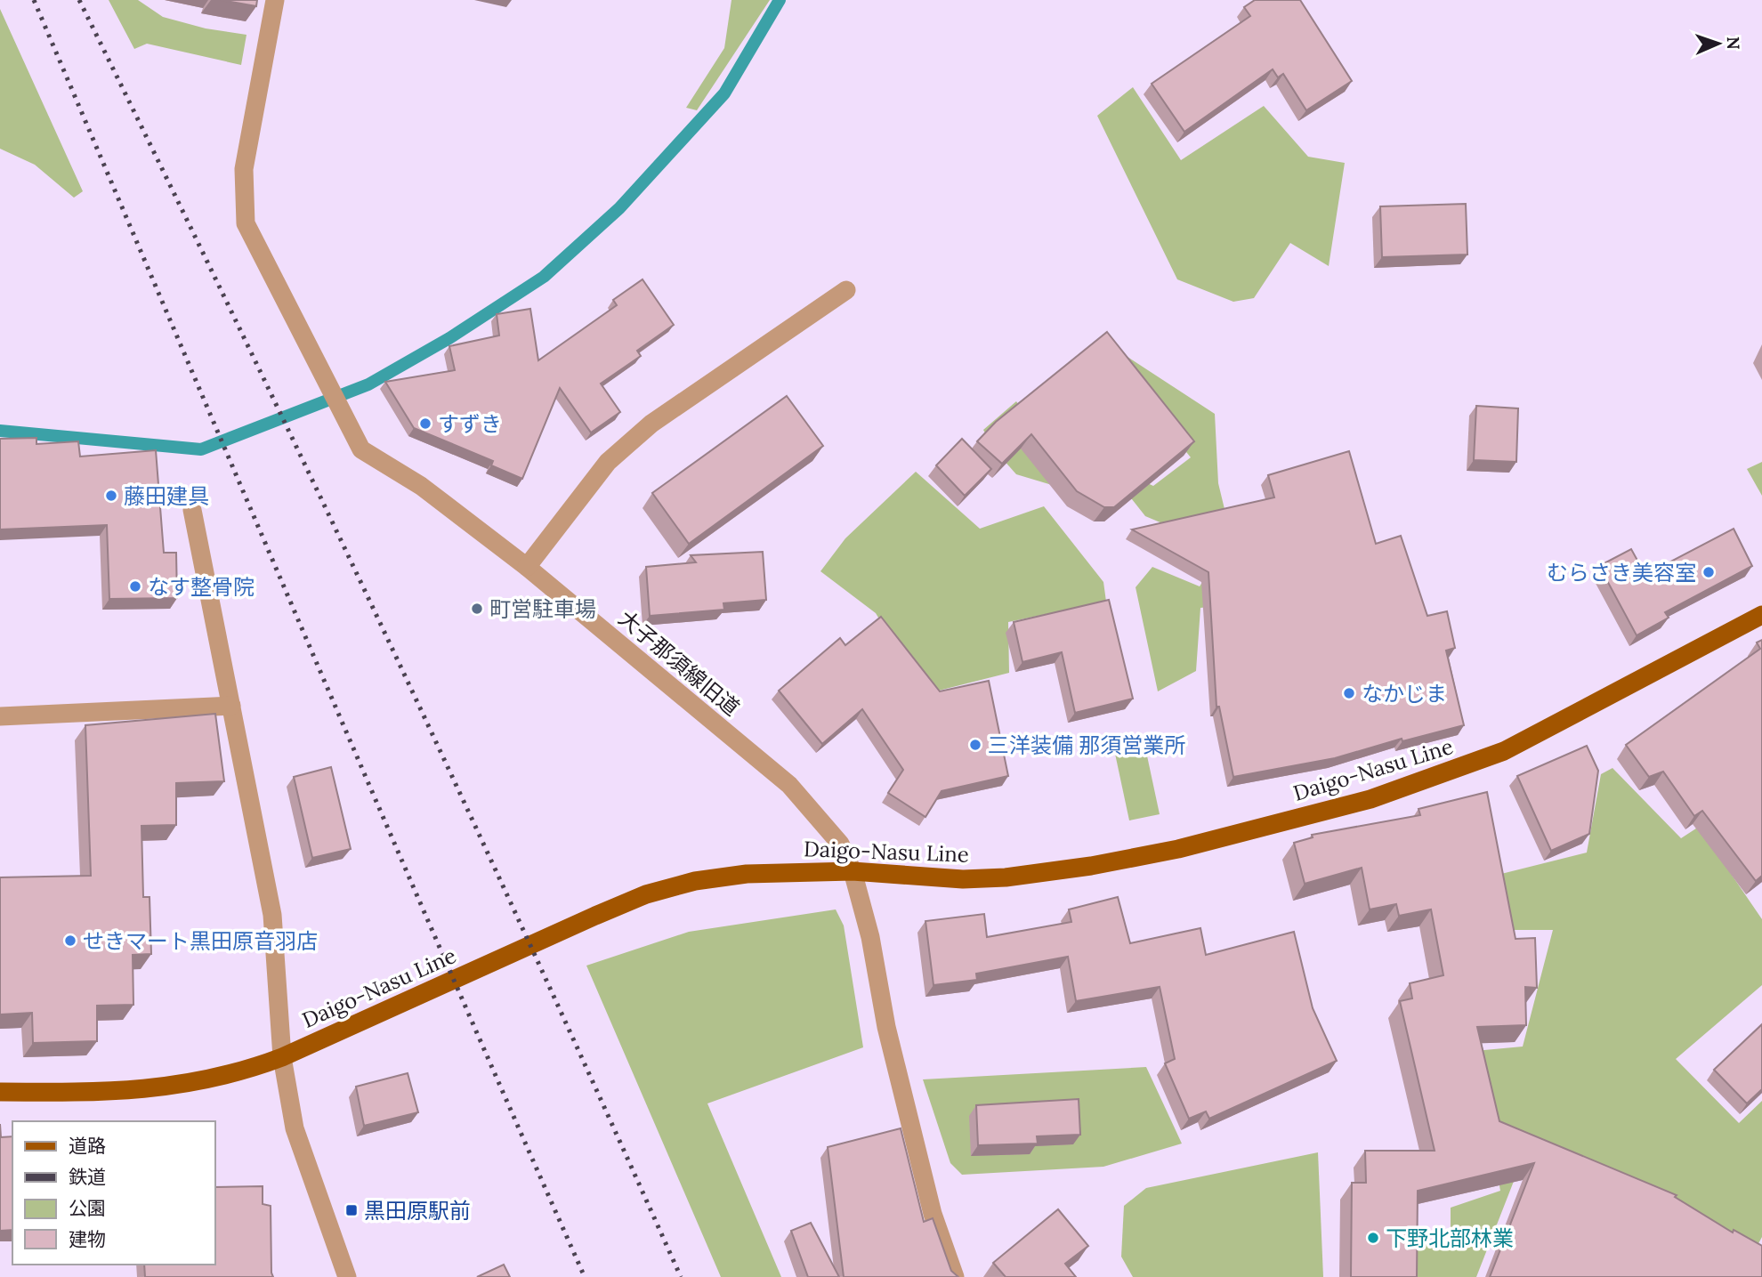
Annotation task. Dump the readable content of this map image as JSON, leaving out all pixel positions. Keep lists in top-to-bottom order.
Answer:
{
  "streets": {
    "main road": ["Daigo-Nasu Line"],
    "street": ["大子那須線旧道"]
  },
  "crossings": [
    ["大子那須線旧道", "Daigo-Nasu Line"]
  ],
  "places": {
    "other": [
      "すずき",
      "藤田建具",
      "むらさき美容室",
      "なす整骨院",
      "町営駐車場",
      "なかじま",
      "三洋装備 那須営業所",
      "せきマート黒田原音羽店",
      "下野北部林業"
    ],
    "transit": ["黒田原駅前"]
  },
  "legend": [
    "道路",
    "鉄道",
    "公園",
    "建物"
  ],
  "north": "right"
}
